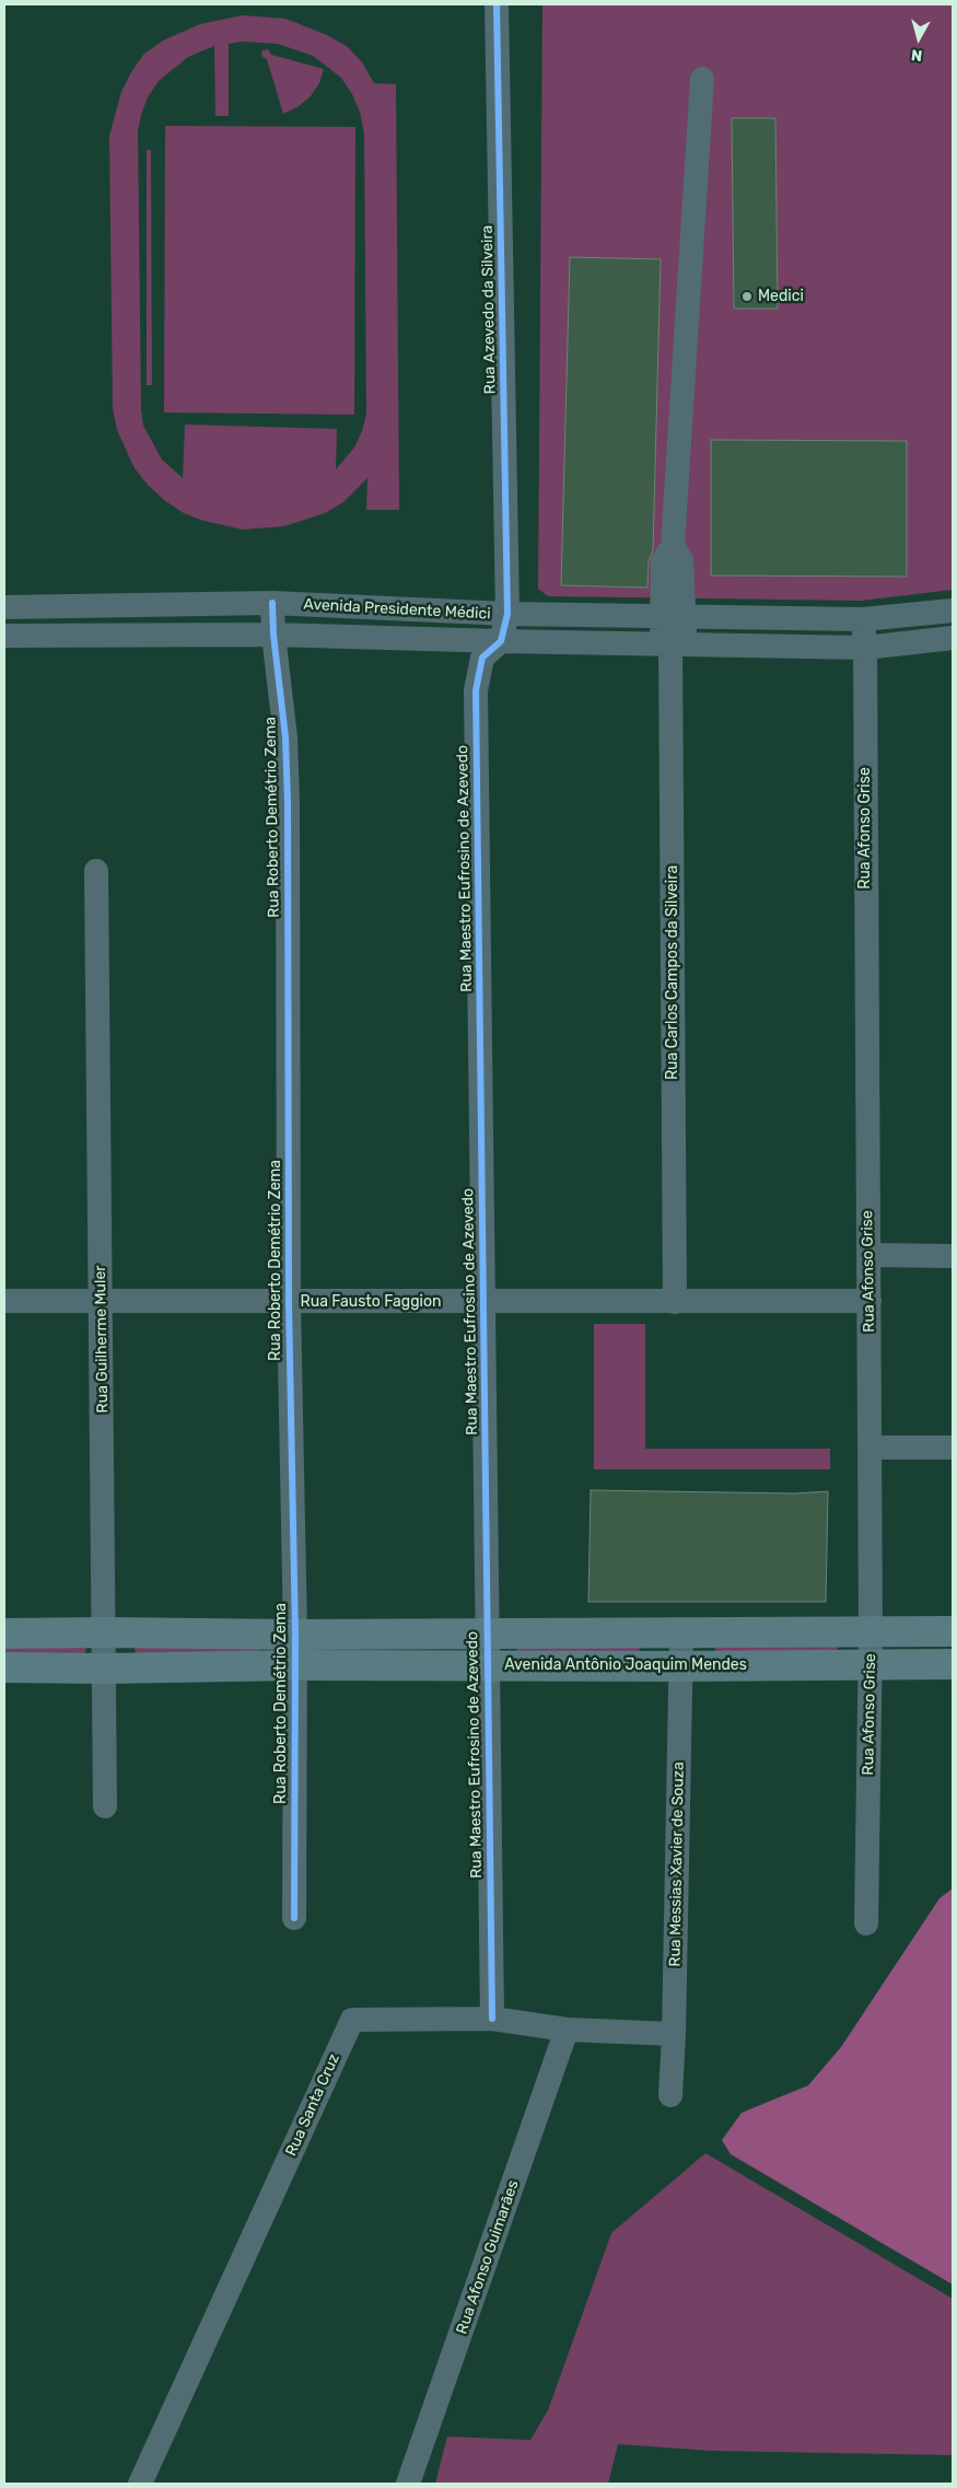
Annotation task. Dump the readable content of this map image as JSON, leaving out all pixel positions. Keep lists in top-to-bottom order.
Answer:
{
  "streets": {
    "main road": ["Avenida Antônio Joaquim Mendes"],
    "street": [
      "Rua Azevedo da Silveira",
      "Avenida Presidente Médici",
      "Rua Roberto Demétrio Zema",
      "Rua Afonso Grise",
      "Rua Maestro Eufrosino de Azevedo",
      "Rua Carlos Campos da Silveira",
      "Rua Fausto Faggion",
      "Rua Guilherme Muler",
      "Rua Messias Xavier de Souza",
      "Rua Santa Cruz",
      "Rua Afonso Guimarães"
    ]
  },
  "crossings": [
    ["Rua Azevedo da Silveira", "Avenida Presidente Médici"],
    ["Avenida Presidente Médici", "Rua Roberto Demétrio Zema"],
    ["Avenida Presidente Médici", "Rua Afonso Grise"],
    ["Avenida Presidente Médici", "Rua Maestro Eufrosino de Azevedo"],
    ["Avenida Presidente Médici", "Rua Carlos Campos da Silveira"],
    ["Rua Roberto Demétrio Zema", "Rua Fausto Faggion"],
    ["Rua Roberto Demétrio Zema", "Avenida Antônio Joaquim Mendes"],
    ["Rua Afonso Grise", "Rua Fausto Faggion"],
    ["Rua Afonso Grise", "Avenida Antônio Joaquim Mendes"],
    ["Rua Maestro Eufrosino de Azevedo", "Rua Fausto Faggion"],
    ["Rua Maestro Eufrosino de Azevedo", "Avenida Antônio Joaquim Mendes"],
    ["Rua Maestro Eufrosino de Azevedo", "Rua Santa Cruz"],
    ["Rua Carlos Campos da Silveira", "Rua Fausto Faggion"],
    ["Rua Fausto Faggion", "Rua Guilherme Muler"],
    ["Rua Guilherme Muler", "Avenida Antônio Joaquim Mendes"],
    ["Avenida Antônio Joaquim Mendes", "Rua Messias Xavier de Souza"],
    ["Rua Messias Xavier de Souza", "Rua Santa Cruz"],
    ["Rua Santa Cruz", "Rua Afonso Guimarães"]
  ],
  "places": ["Medici"],
  "north": "bottom"
}
